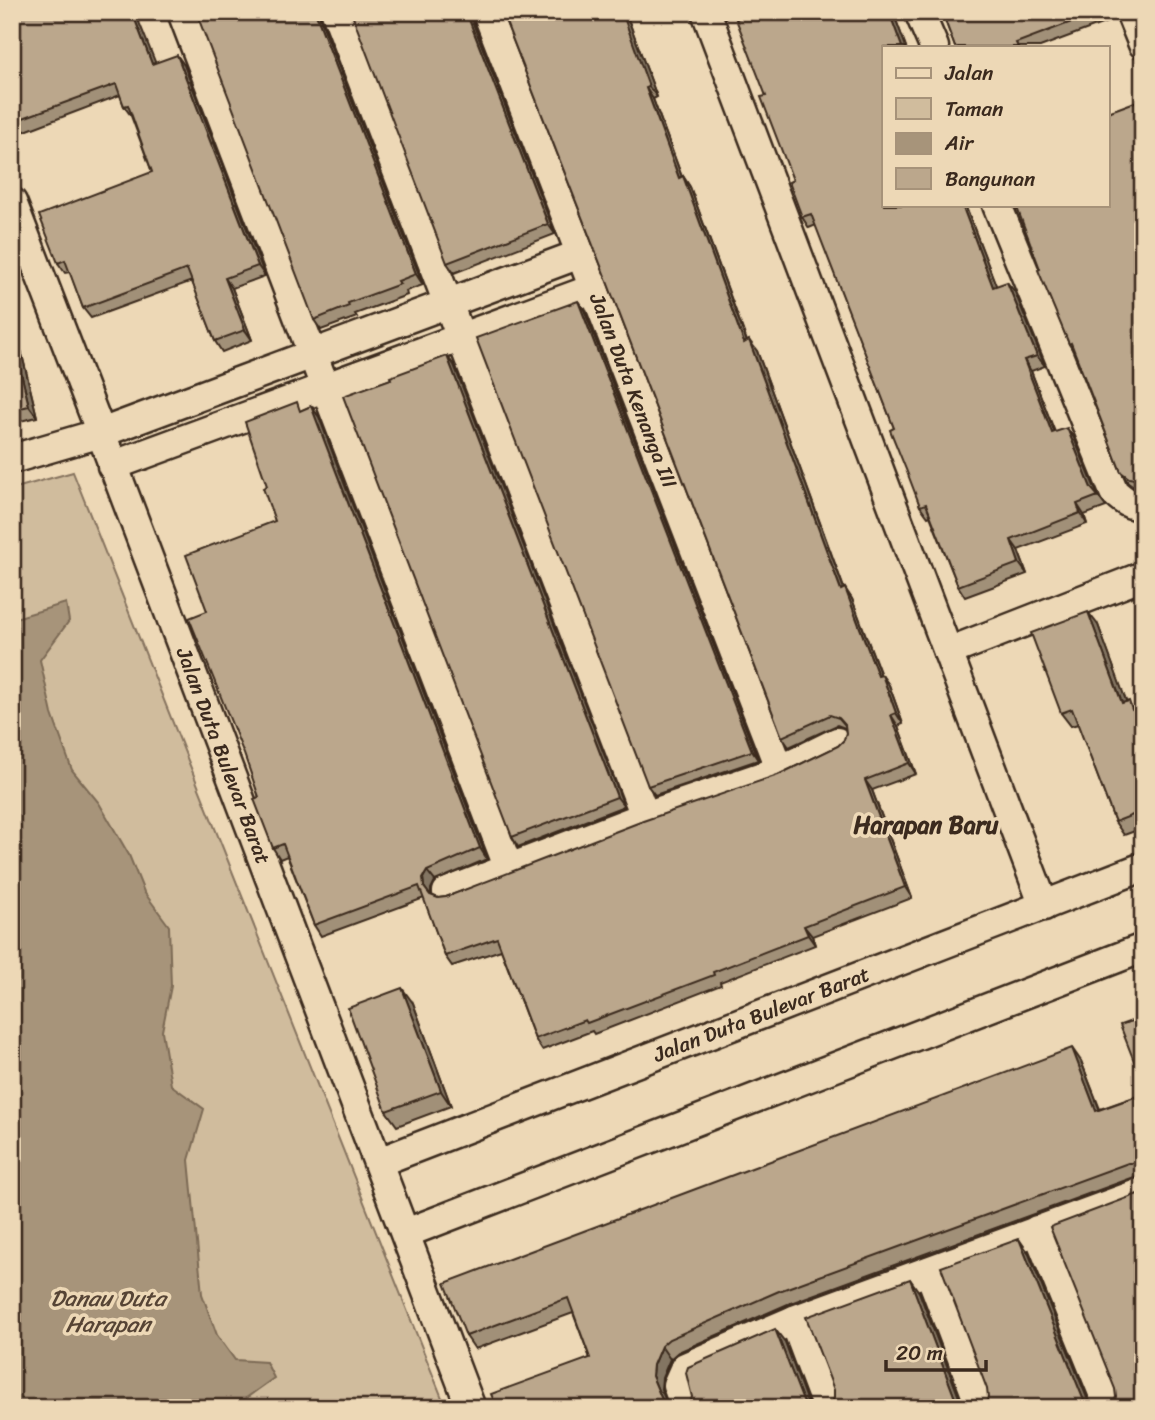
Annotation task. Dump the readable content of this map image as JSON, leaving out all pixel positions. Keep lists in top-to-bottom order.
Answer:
{
  "streets": {
    "street": ["Jalan Duta Kenanga III", "Jalan Duta Bulevar Barat"]
  },
  "districts": ["Harapan Baru"],
  "water": ["Danau Duta Harapan"],
  "legend": [
    "Jalan",
    "Taman",
    "Air",
    "Bangunan"
  ],
  "scale_bar": "20 m"
}
